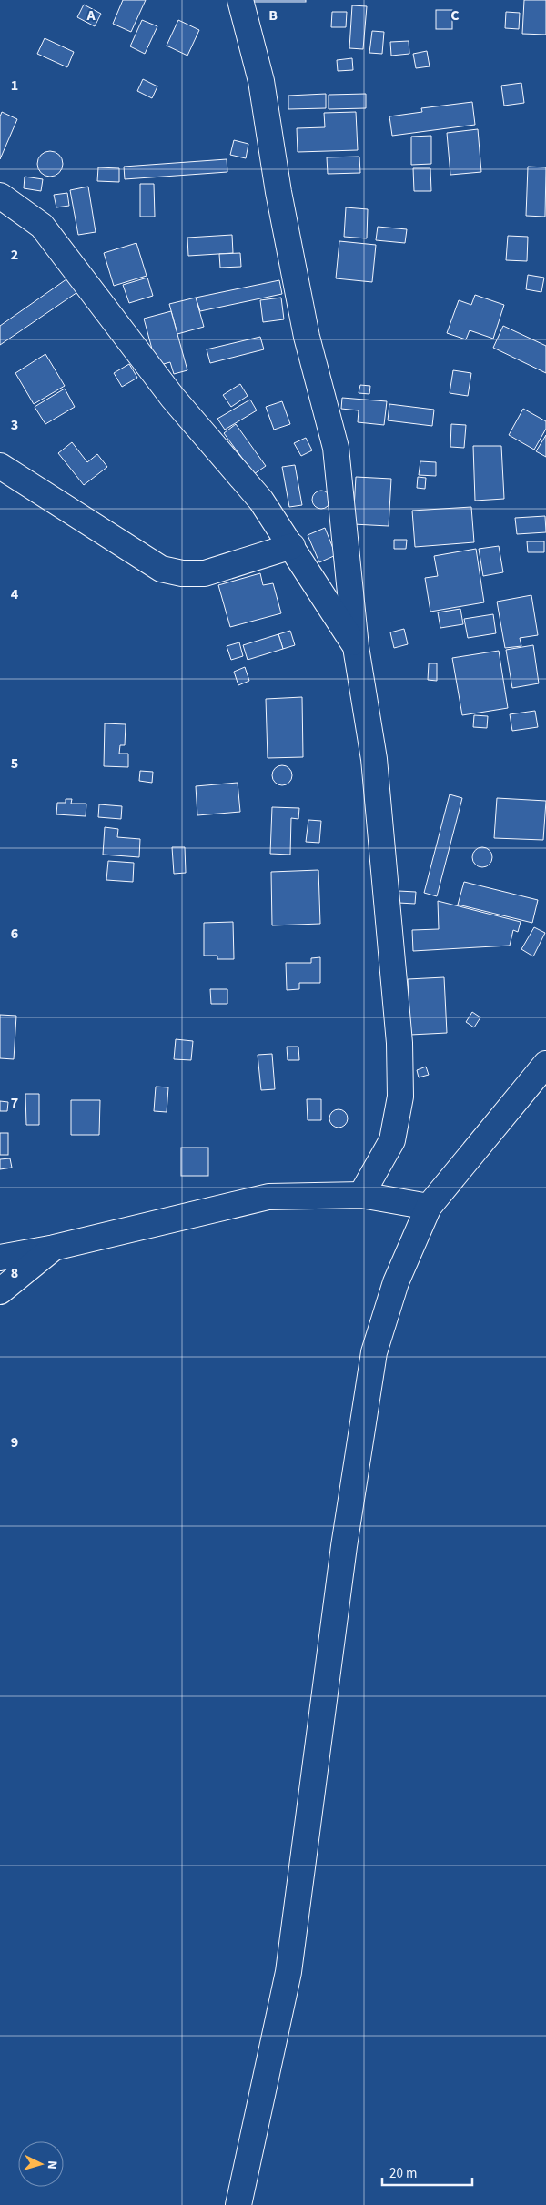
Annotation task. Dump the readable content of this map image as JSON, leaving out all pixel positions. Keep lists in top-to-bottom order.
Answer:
{
  "scale_bar": "20 m",
  "north": "right",
  "grid": {
    "columns": ["A", "B", "C"],
    "rows": [
      "1",
      "2",
      "3",
      "4",
      "5",
      "6",
      "7",
      "8",
      "9"
    ]
  }
}
